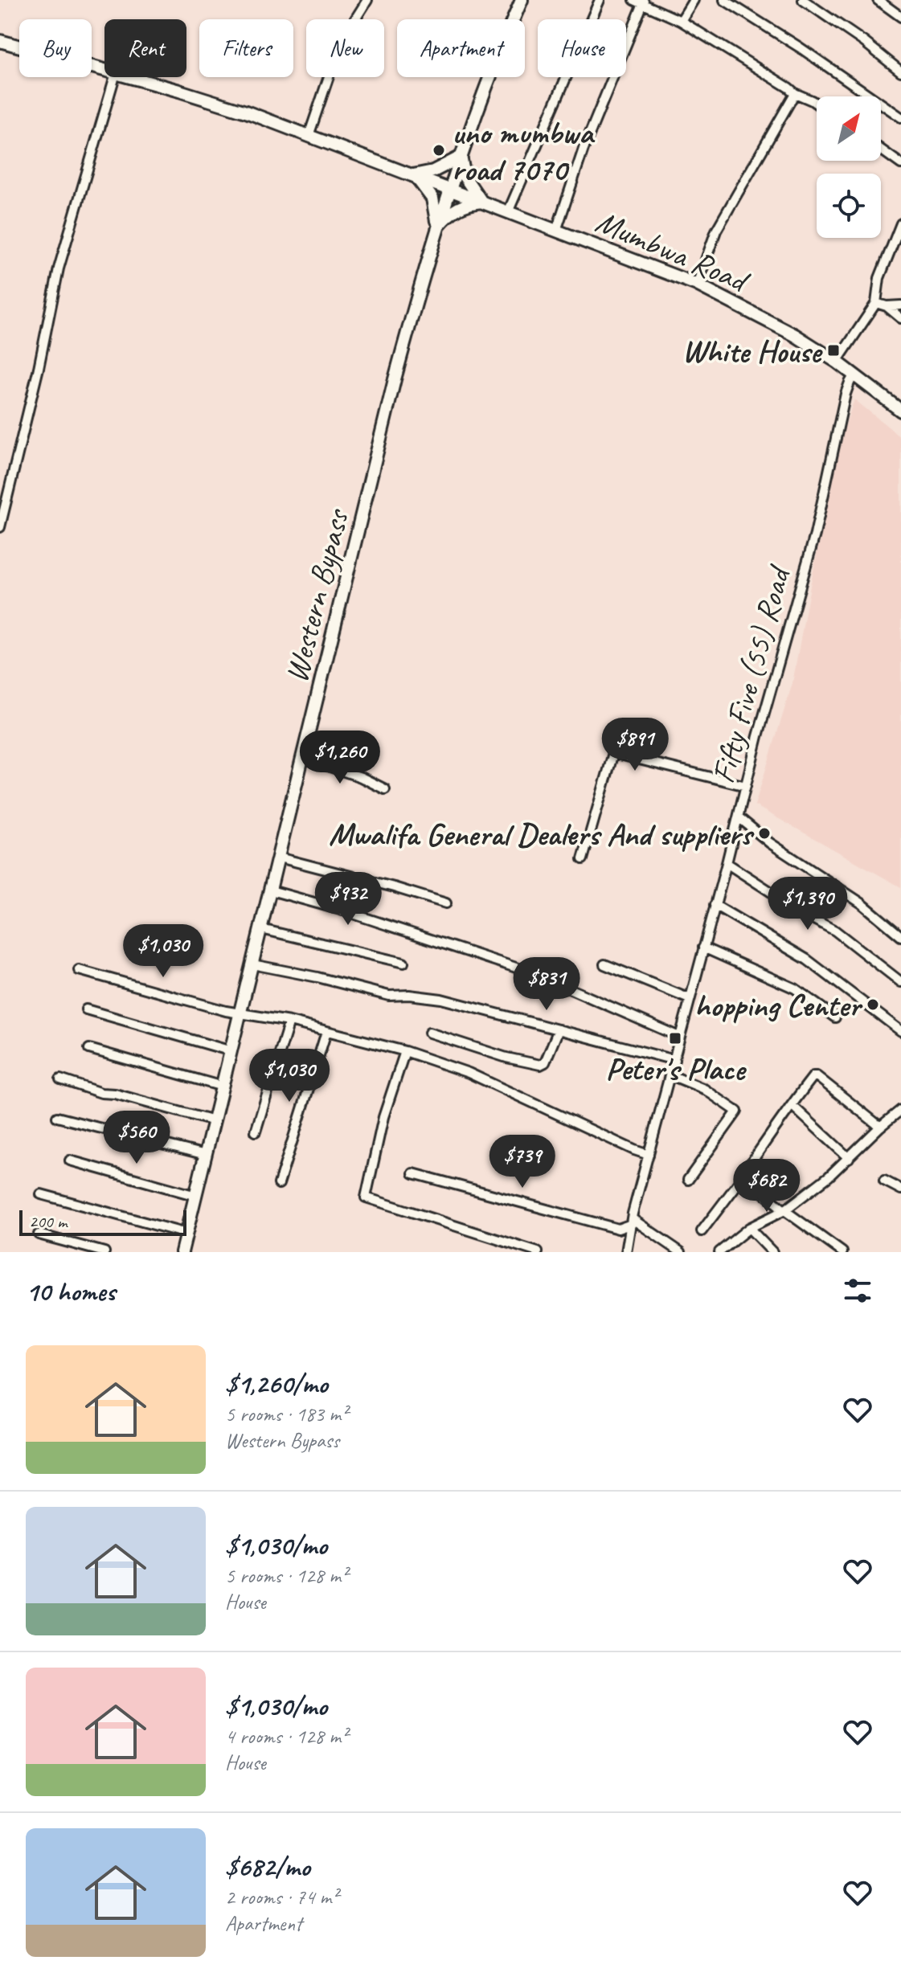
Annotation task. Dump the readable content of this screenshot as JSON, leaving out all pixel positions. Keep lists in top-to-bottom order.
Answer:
{
  "streets": {
    "main road": ["Mumbwa Road", "Western Bypass"],
    "street": ["Fifty Five (55) Road"]
  },
  "crossings": [
    ["Mumbwa Road", "Western Bypass"],
    ["Mumbwa Road", "Fifty Five (55) Road"]
  ],
  "places": {
    "other": ["uno mumbwa road 7070", "Mwalifa General Dealers And suppliers", "hopping Center"],
    "transit": ["White House", "Peter's Place"]
  },
  "scale_bar": "200 m",
  "north": "top right",
  "page": {
    "chip": [
      "Buy",
      "Rent",
      "Filters",
      "New",
      "Apartment",
      "House"
    ],
    "price": [
      "$891",
      "$1,260",
      "$932",
      "$1,390",
      "$1,030",
      "$831",
      "$1,030",
      "$560",
      "$739",
      "$682"
    ],
    "scale": "200 m",
    "heading": "10 homes",
    "list": [
      {
        "name": "$1,260/mo",
        "note": "5 rooms · 183 m² · Western Bypass"
      },
      {
        "name": "$1,030/mo",
        "note": "5 rooms · 128 m² · House"
      },
      {
        "name": "$1,030/mo",
        "note": "4 rooms · 128 m² · House"
      },
      {
        "name": "$682/mo",
        "note": "2 rooms · 74 m² · Apartment"
      }
    ]
  }
}
